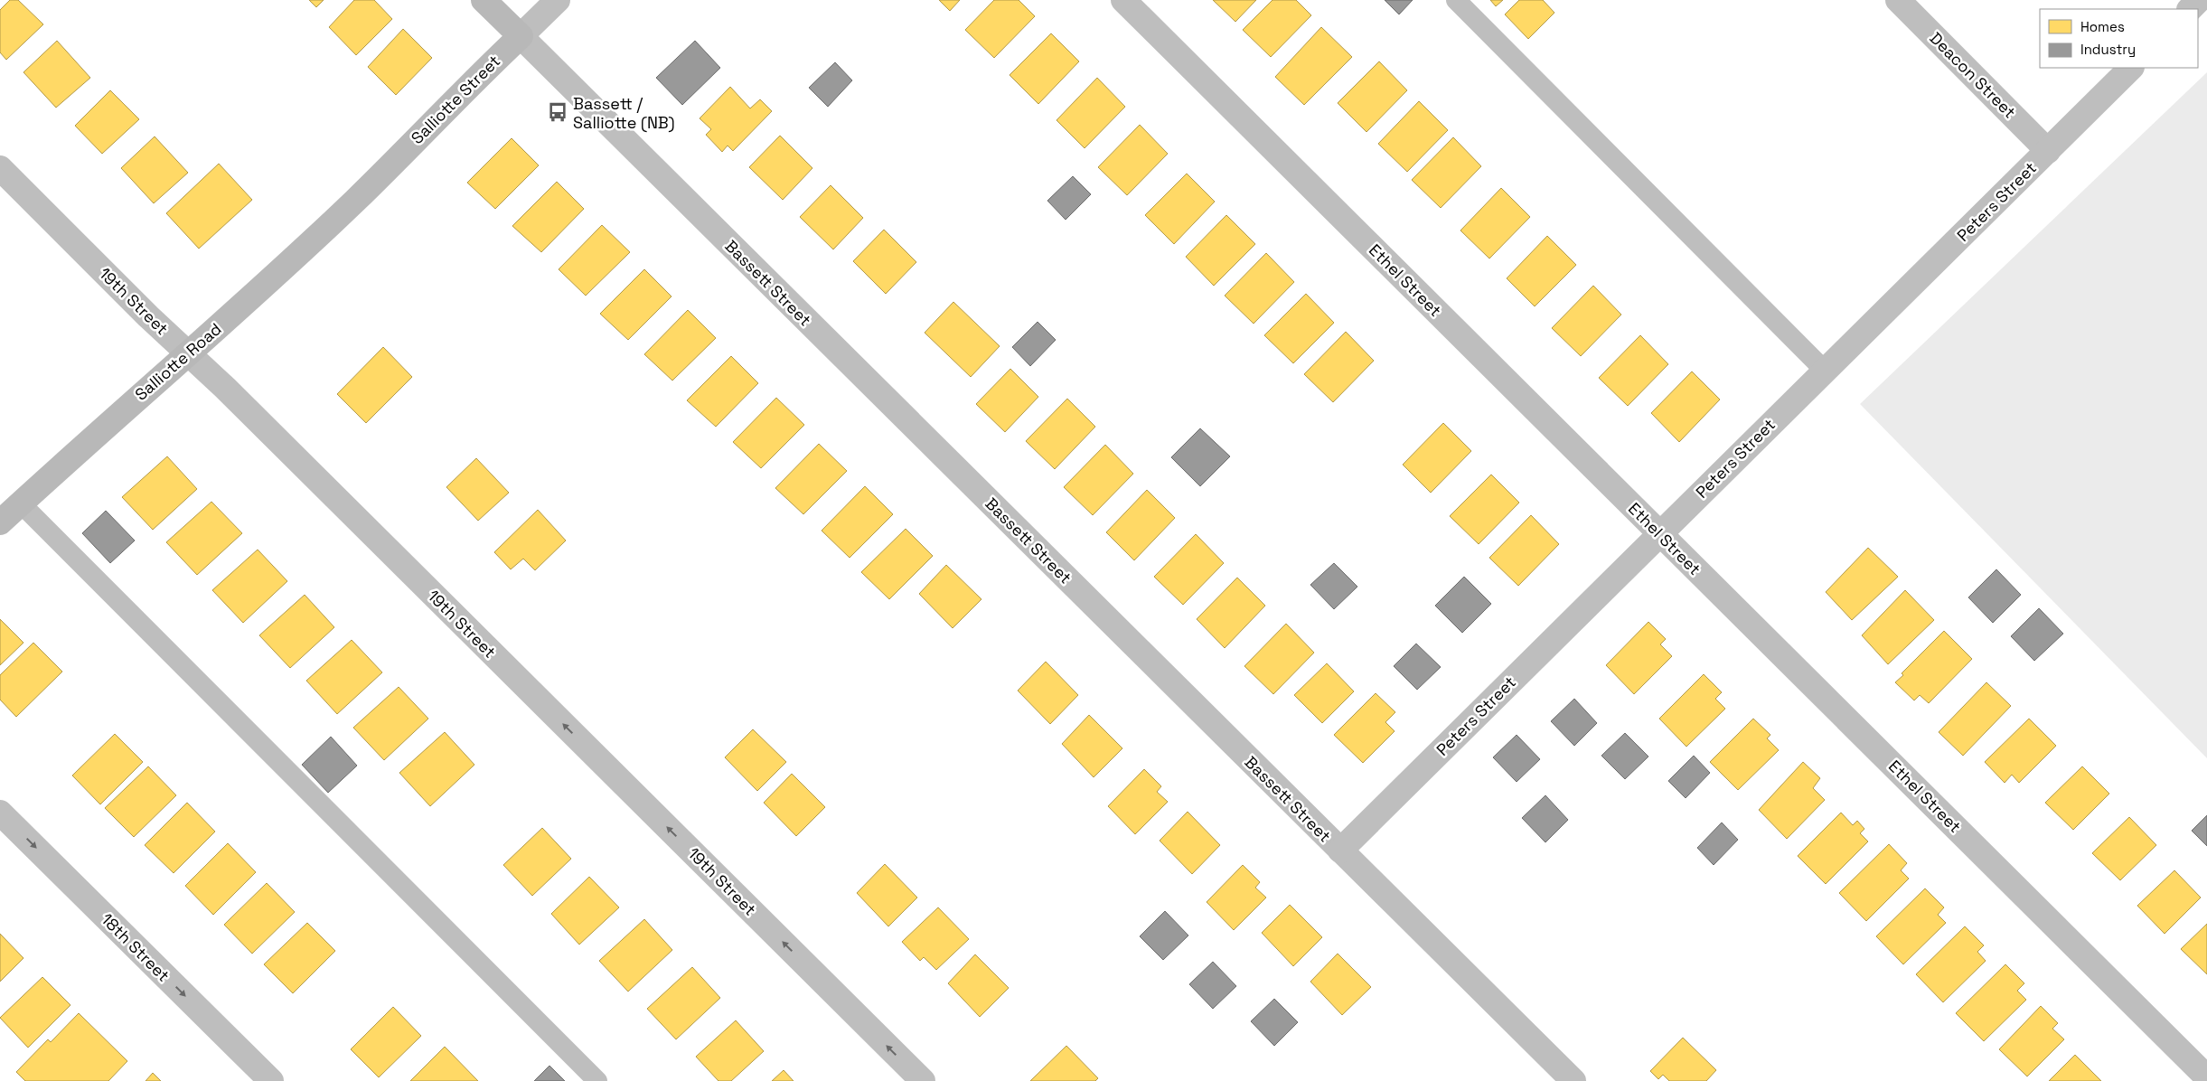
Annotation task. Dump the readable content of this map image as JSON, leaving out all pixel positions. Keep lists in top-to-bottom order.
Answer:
{
  "streets": {
    "street": [
      "Deacon Street",
      "Salliotte Street",
      "Peters Street",
      "Ethel Street",
      "Bassett Street",
      "19th Street",
      "Salliotte Road",
      "18th Street"
    ]
  },
  "crossings": [
    ["Deacon Street", "Peters Street"],
    ["Salliotte Street", "Bassett Street"],
    ["Salliotte Street", "Salliotte Road"],
    ["Peters Street", "Ethel Street"],
    ["Peters Street", "Bassett Street"],
    ["19th Street", "Salliotte Road"]
  ],
  "one_way": ["19th Street", "18th Street"],
  "places": {
    "bus stop": ["Bassett / Salliotte (NB)"]
  },
  "legend": ["Homes", "Industry"]
}
